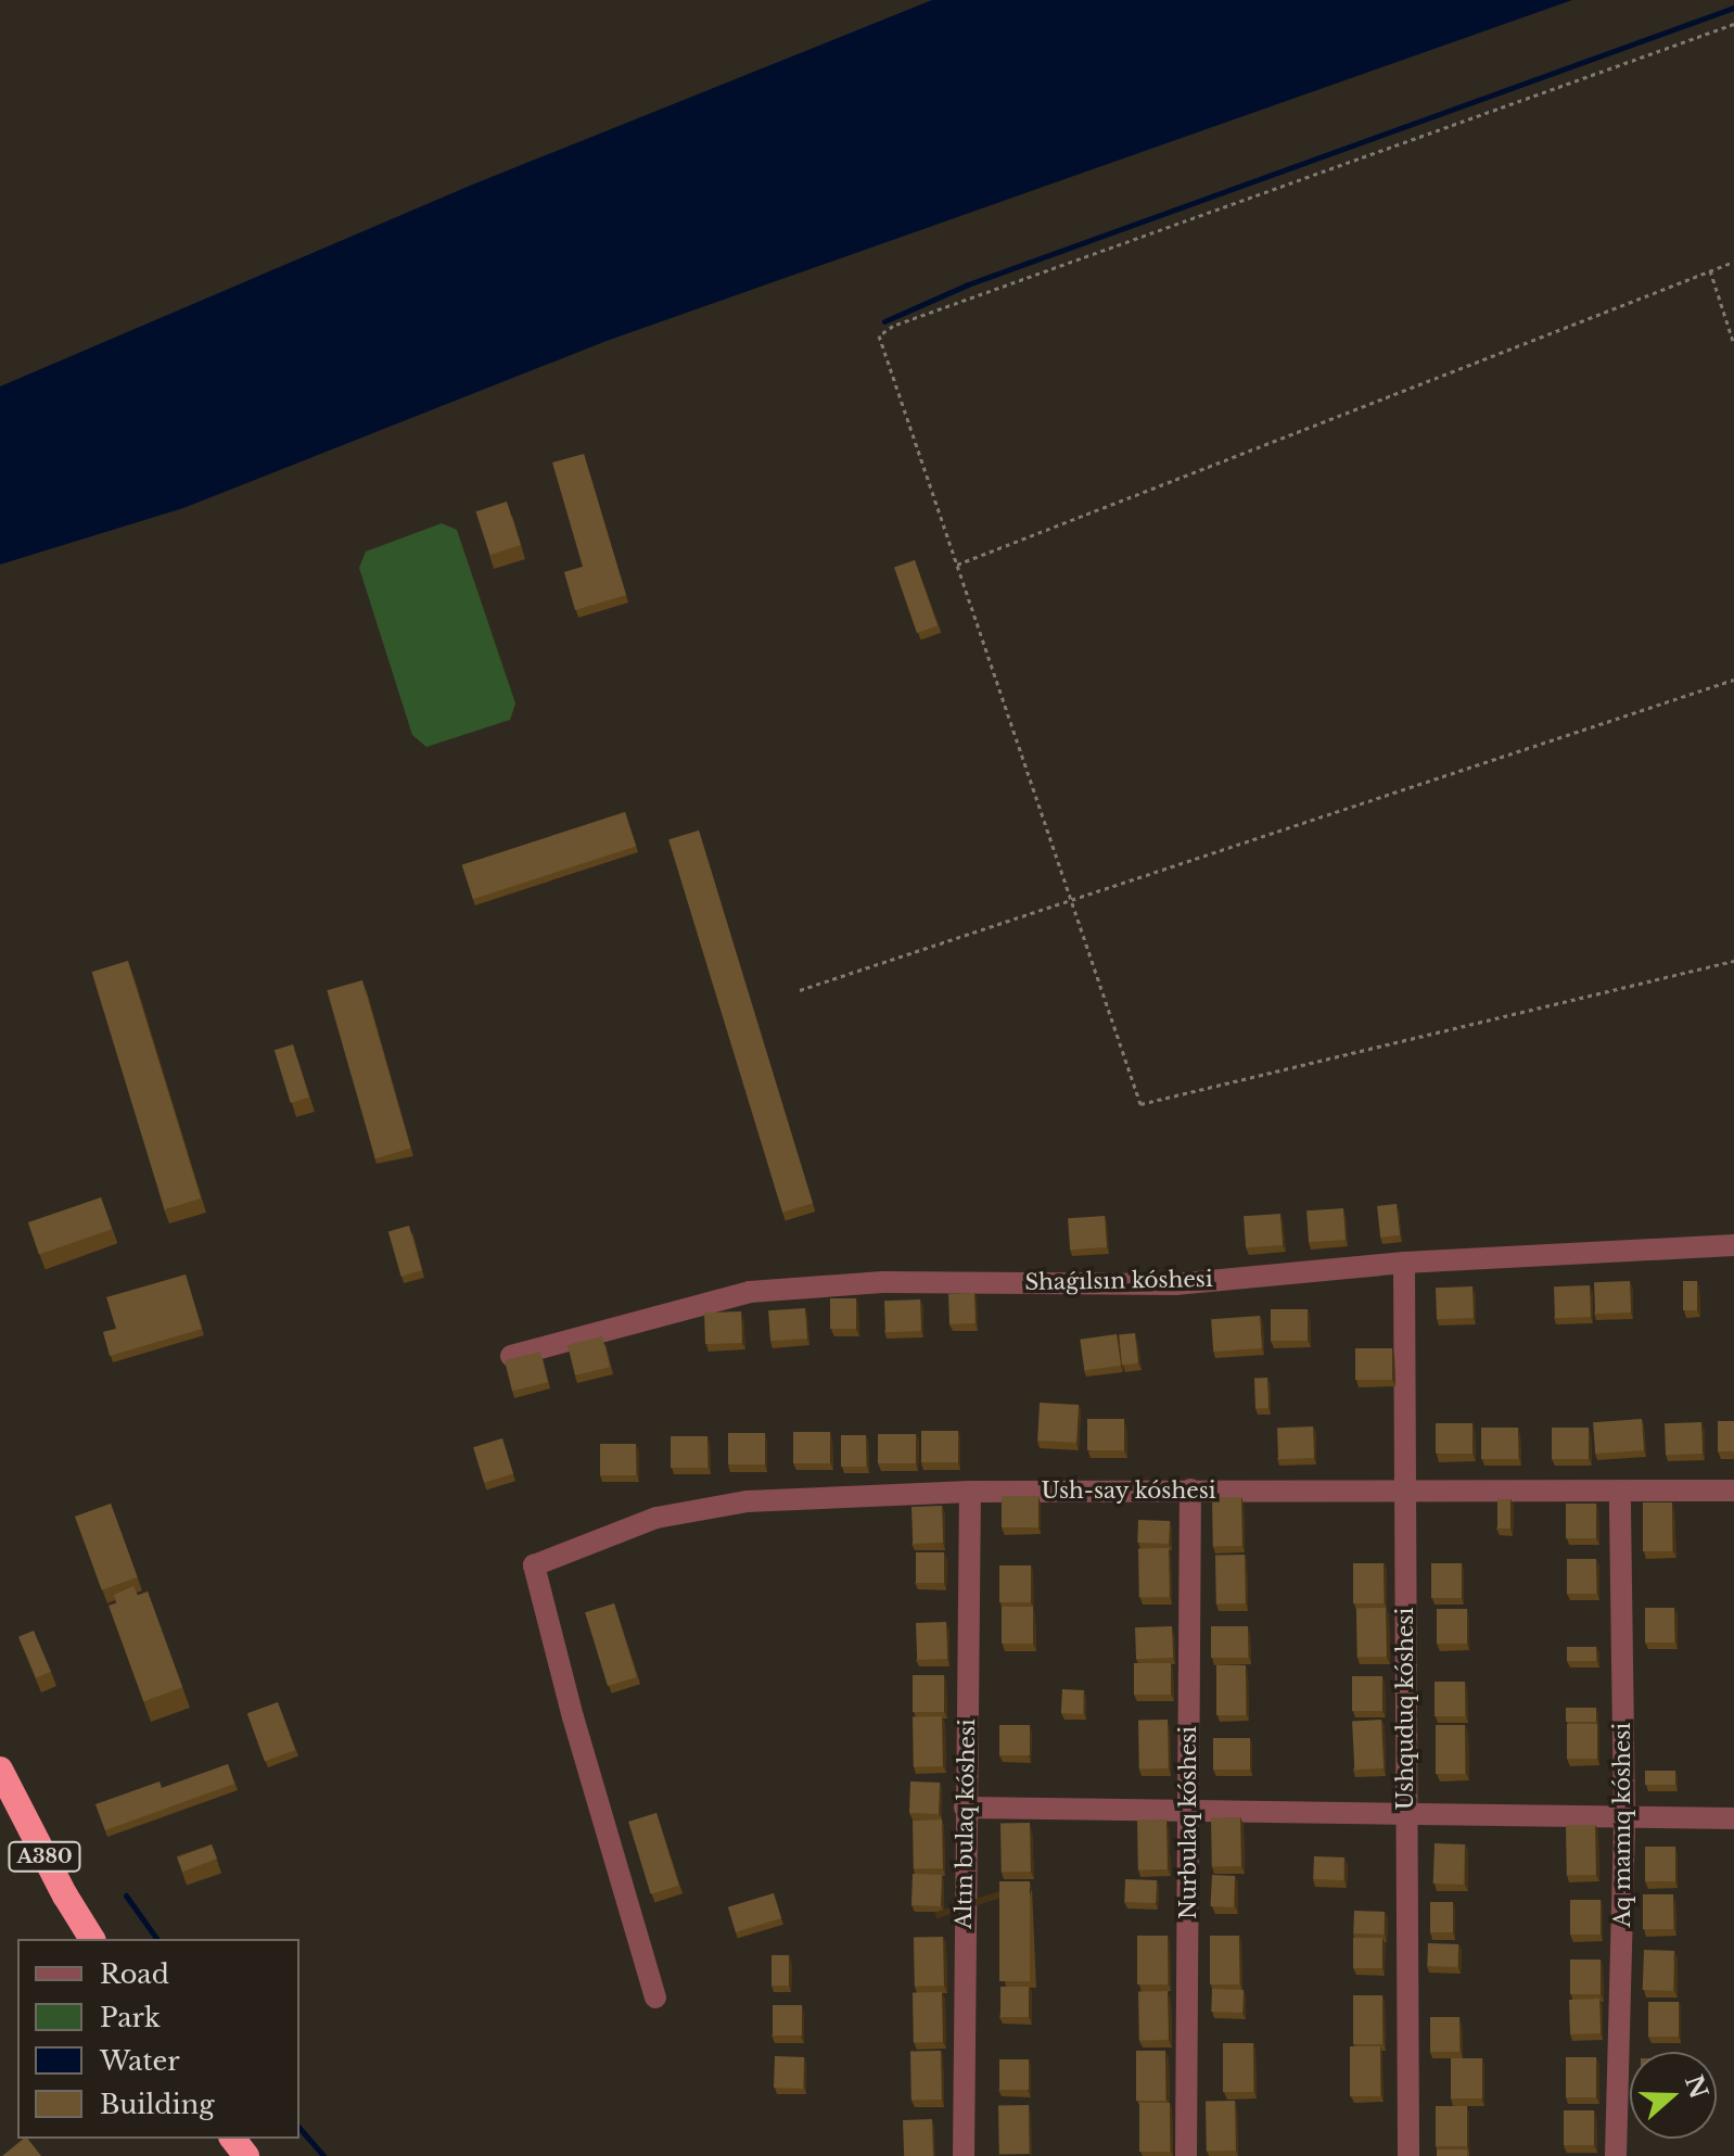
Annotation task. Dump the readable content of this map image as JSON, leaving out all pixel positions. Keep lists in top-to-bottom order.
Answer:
{
  "streets": {
    "highway": ["A380"],
    "street": [
      "Shaǵılsın kóshesi",
      "Ush-say kóshesi",
      "Ushquduq kóshesi",
      "Nurbulaq kóshesi",
      "Altın bulaq kóshesi",
      "Aq mamıq kóshesi"
    ]
  },
  "crossings": [
    ["Shaǵılsın kóshesi", "Ushquduq kóshesi"],
    ["Ush-say kóshesi", "Ushquduq kóshesi"],
    ["Ush-say kóshesi", "Nurbulaq kóshesi"],
    ["Ush-say kóshesi", "Altın bulaq kóshesi"],
    ["Ush-say kóshesi", "Aq mamıq kóshesi"]
  ],
  "legend": [
    "Road",
    "Park",
    "Water",
    "Building"
  ],
  "north": "right"
}
